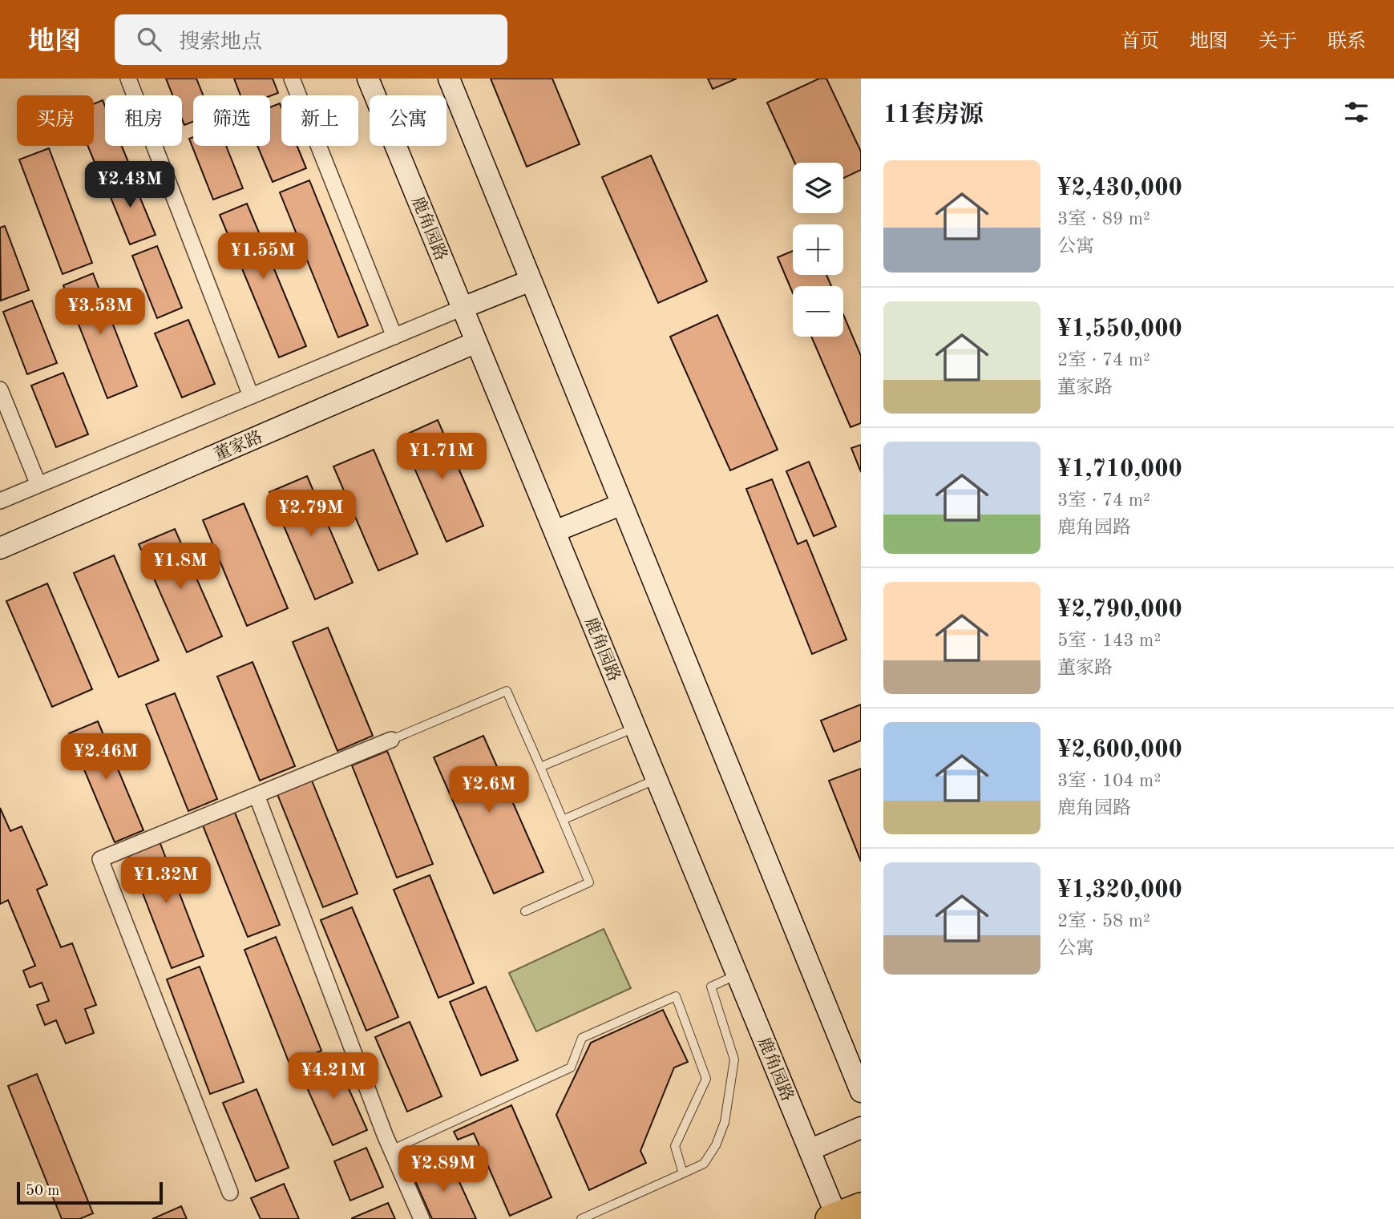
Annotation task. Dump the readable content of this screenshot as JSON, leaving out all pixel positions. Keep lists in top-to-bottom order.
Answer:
{
  "streets": {
    "street": ["鹿角园路", "董家路"]
  },
  "crossings": [
    ["鹿角园路", "董家路"]
  ],
  "scale_bar": "50 m",
  "page": {
    "header": "地图",
    "search": "搜索地点",
    "nav": [
      "首页",
      "地图",
      "关于",
      "联系"
    ],
    "heading": "11套房源",
    "chip": [
      "买房",
      "租房",
      "筛选",
      "新上",
      "公寓"
    ],
    "list": [
      {
        "name": "¥2,430,000",
        "note": "3室 · 89 m² · 公寓"
      },
      {
        "name": "¥1,550,000",
        "note": "2室 · 74 m² · 董家路"
      },
      {
        "name": "¥1,710,000",
        "note": "3室 · 74 m² · 鹿角园路"
      },
      {
        "name": "¥2,790,000",
        "note": "5室 · 143 m² · 董家路"
      },
      {
        "name": "¥2,600,000",
        "note": "3室 · 104 m² · 鹿角园路"
      },
      {
        "name": "¥1,320,000",
        "note": "2室 · 58 m² · 公寓"
      }
    ],
    "price": [
      "¥2.43M",
      "¥1.55M",
      "¥3.53M",
      "¥1.71M",
      "¥2.79M",
      "¥1.8M",
      "¥2.46M",
      "¥2.6M",
      "¥1.32M",
      "¥4.21M",
      "¥2.89M"
    ],
    "map_buttons": ["+", "−"],
    "scale": "50 m"
  }
}
